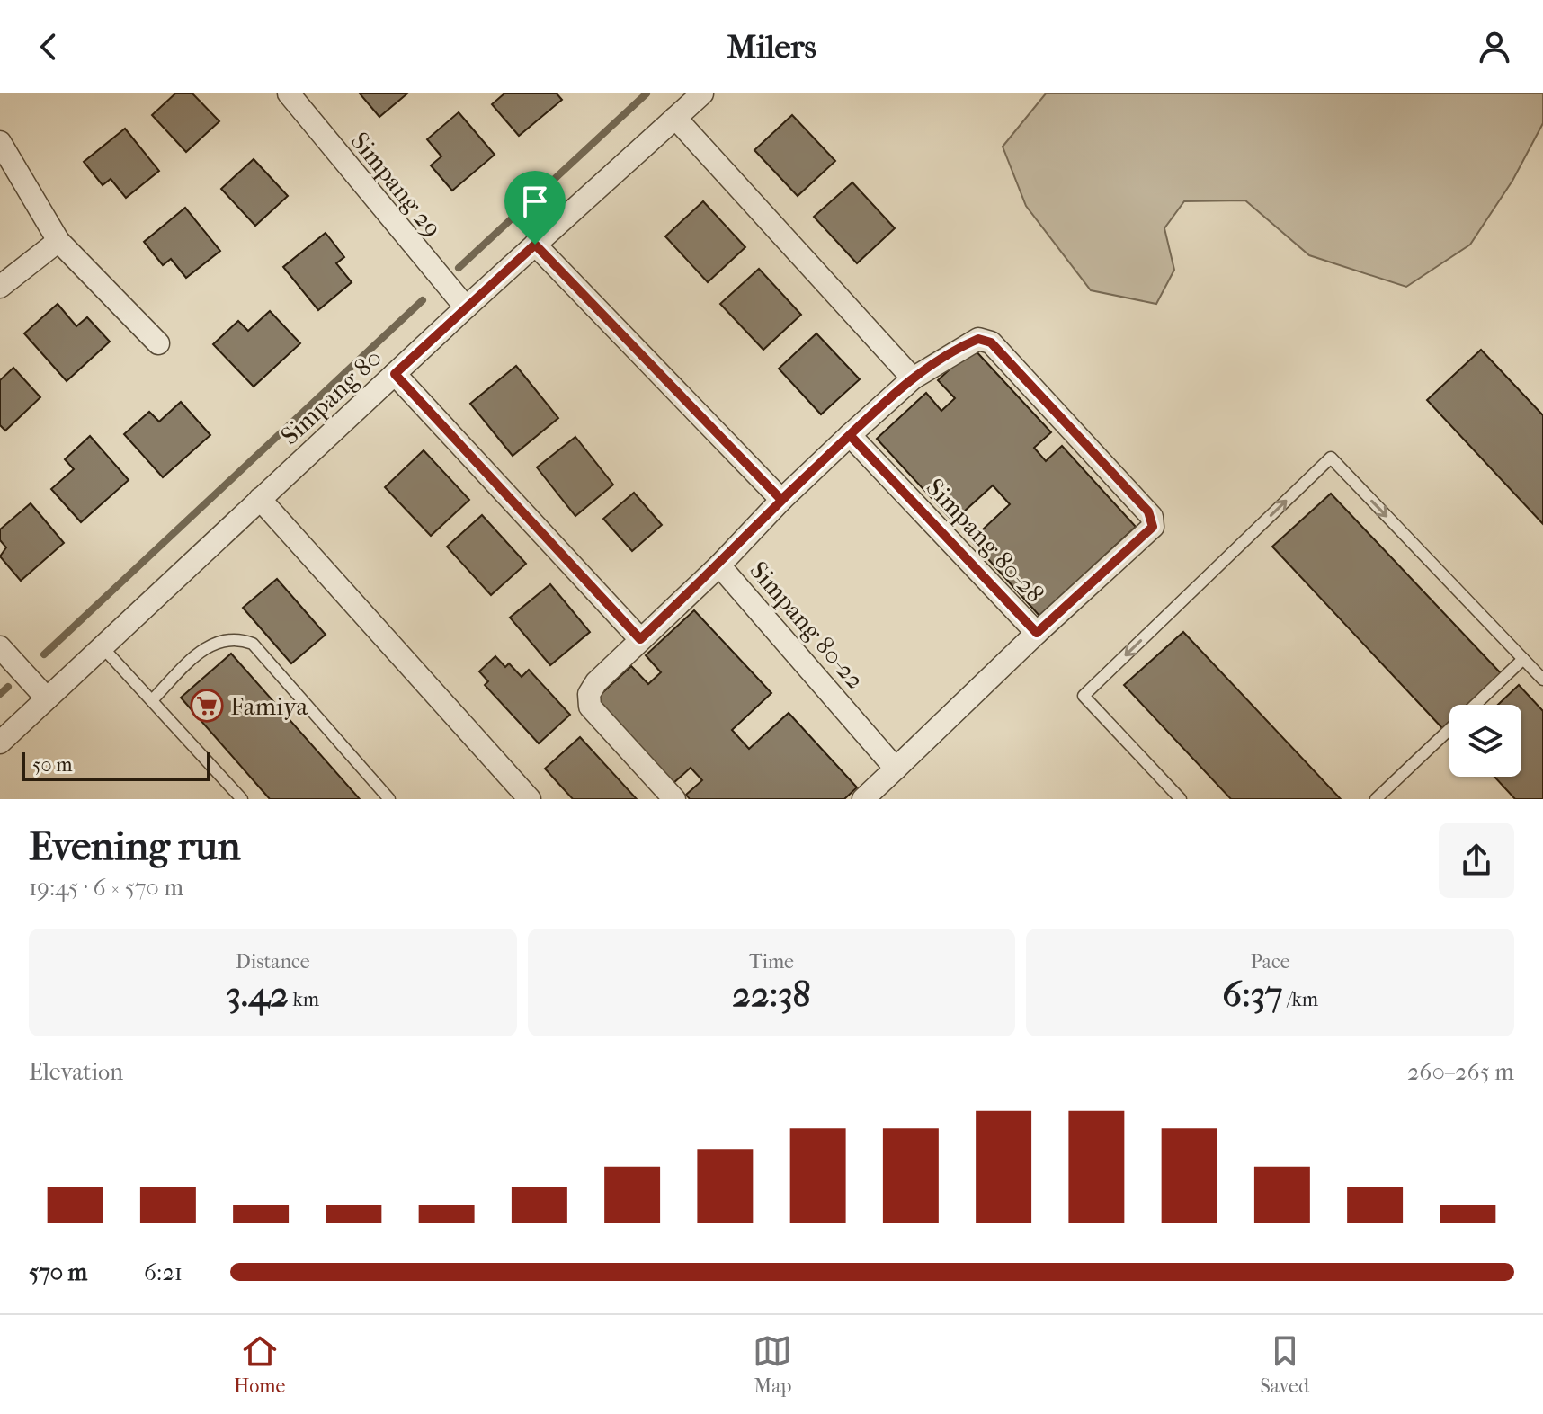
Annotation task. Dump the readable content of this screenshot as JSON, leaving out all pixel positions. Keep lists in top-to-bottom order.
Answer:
{
  "streets": {
    "street": [
      "Simpang 29",
      "Simpang 80",
      "Simpang 80-28",
      "Simpang 80-22"
    ]
  },
  "crossings": [
    ["Simpang 29", "Simpang 80"]
  ],
  "places": {
    "supermarket": ["Famiya"]
  },
  "scale_bar": "50 m",
  "page": {
    "header": "Milers",
    "scale": "50 m",
    "heading": ["Evening run", "19:45 · 6 × 570 m"],
    "stats": [
      ["Distance", "3.42 km"],
      ["Time", "22:38"],
      ["Pace", "6:37 /km"]
    ],
    "chart": ["Elevation", "260–265 m"],
    "list": [
      {
        "name": "570 m",
        "note": "6:21"
      }
    ],
    "tabs": ["Home", "Map", "Saved"]
  }
}
